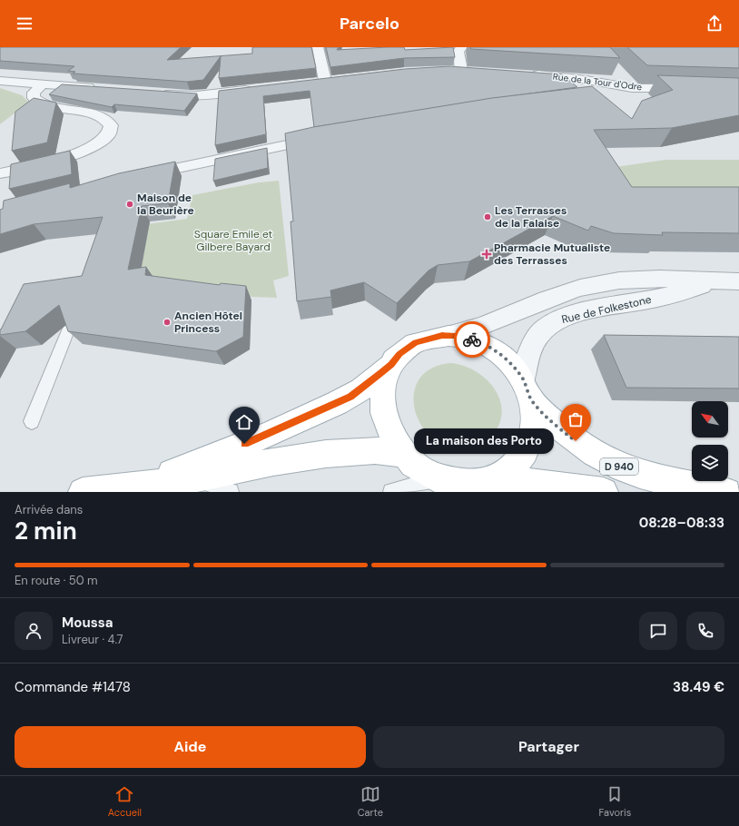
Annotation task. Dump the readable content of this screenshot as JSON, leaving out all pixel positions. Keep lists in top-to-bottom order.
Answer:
{
  "streets": {
    "main road": ["D 940"],
    "street": ["Rue de la Tour d'Odre", "Rue de Folkestone"]
  },
  "crossings": [
    ["Rue de Folkestone", "D 940"]
  ],
  "parks": ["Square Emile et Gilbere Bayard"],
  "places": {
    "other": [
      "Maison de la Beurière",
      "Les Terrasses de la Falaise",
      "Ancien Hôtel Princess",
      "La maison des Porto"
    ],
    "health": ["Pharmacie Mutualiste des Terrasses"]
  },
  "north": "top left",
  "page": {
    "header": "Parcelo",
    "bubble": "La maison des Porto",
    "heading": ["2 min", "Arrivée dans", "08:28–08:33"],
    "panel": [
      "Moussa",
      "Livreur · 4.7",
      "Commande #1478",
      "38.49 €"
    ],
    "bar": "En route · 50 m",
    "buttons": ["Aide", "Partager"],
    "tabs": ["Accueil", "Carte", "Favoris"]
  }
}
